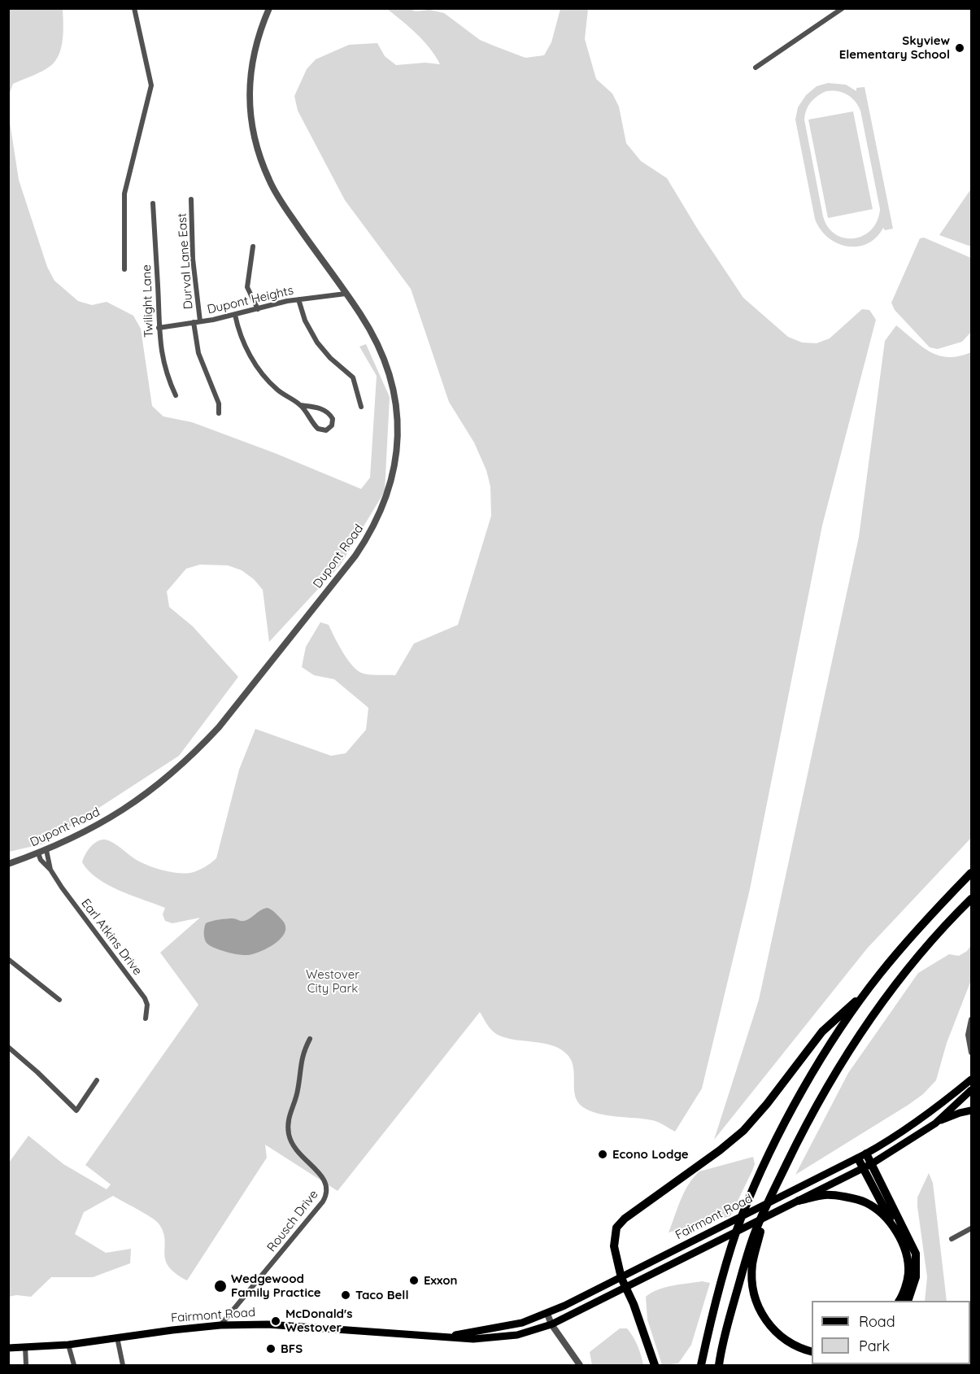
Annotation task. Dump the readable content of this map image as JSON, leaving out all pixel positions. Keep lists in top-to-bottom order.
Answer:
{
  "streets": {
    "main road": ["Fairmont Road"],
    "street": [
      "Durval Lane East",
      "Dupont Heights",
      "Twilight Lane",
      "Dupont Road",
      "Earl Atkins Drive",
      "Rousch Drive"
    ]
  },
  "crossings": [
    ["Durval Lane East", "Dupont Heights"],
    ["Dupont Heights", "Twilight Lane"],
    ["Dupont Heights", "Dupont Road"],
    ["Dupont Road", "Earl Atkins Drive"],
    ["Fairmont Road", "Rousch Drive"]
  ],
  "parks": ["Westover City Park"],
  "places": [
    "Skyview Elementary School",
    "Econo Lodge",
    "Exxon",
    "Wedgewood Family Practice",
    "Taco Bell",
    "McDonald's Westover",
    "BFS"
  ],
  "legend": ["Road", "Park"]
}
